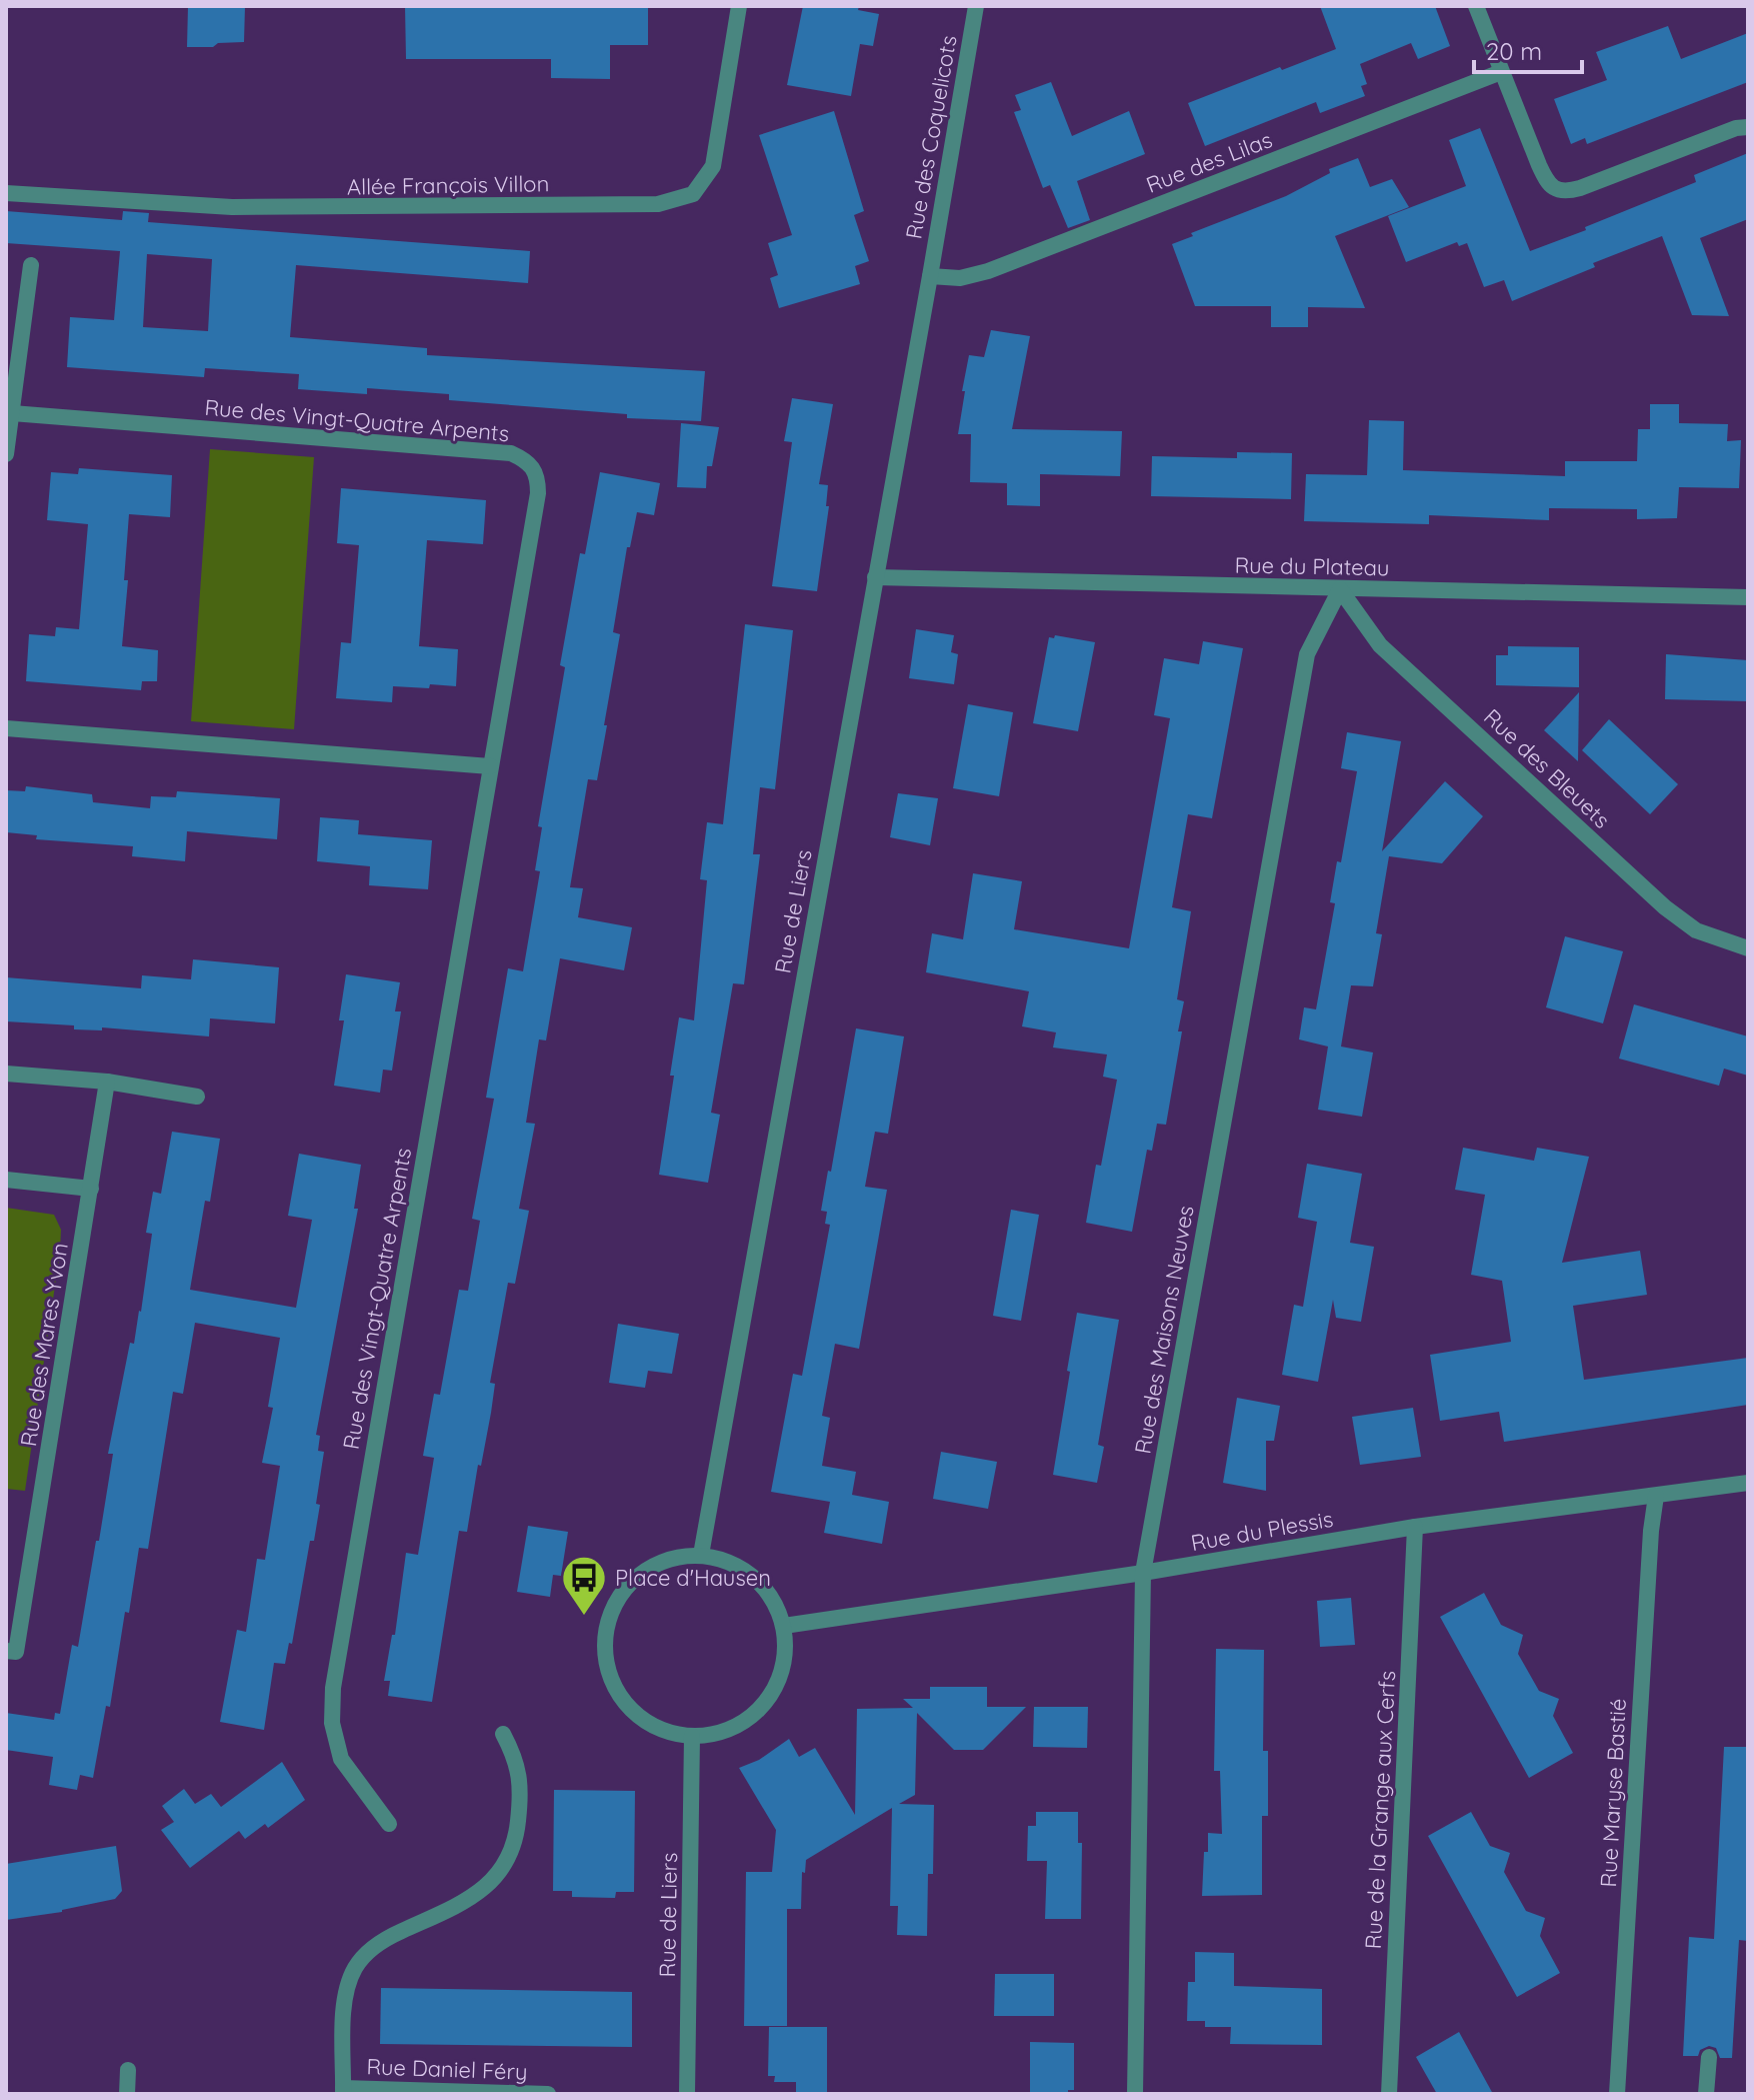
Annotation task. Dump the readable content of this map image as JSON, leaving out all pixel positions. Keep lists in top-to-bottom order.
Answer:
{
  "streets": {
    "street": [
      "Rue des Coquelicots",
      "Rue des Lilas",
      "Allée François Villon",
      "Rue des Vingt-Quatre Arpents",
      "Rue du Plateau",
      "Rue des Bleuets",
      "Rue de Liers",
      "Rue des Maisons Neuves",
      "Rue des Mares Yvon",
      "Rue du Plessis",
      "Rue Maryse Bastié",
      "Rue de la Grange aux Cerfs",
      "Rue Daniel Féry"
    ]
  },
  "crossings": [
    ["Rue des Coquelicots", "Rue des Lilas"],
    ["Rue des Coquelicots", "Rue de Liers"],
    ["Rue des Lilas", "Rue de Liers"],
    ["Rue du Plateau", "Rue des Bleuets"],
    ["Rue du Plateau", "Rue de Liers"],
    ["Rue du Plateau", "Rue des Maisons Neuves"],
    ["Rue des Bleuets", "Rue des Maisons Neuves"],
    ["Rue de Liers", "Rue du Plessis"],
    ["Rue des Maisons Neuves", "Rue du Plessis"],
    ["Rue du Plessis", "Rue Maryse Bastié"],
    ["Rue du Plessis", "Rue de la Grange aux Cerfs"]
  ],
  "places": {
    "bus stop": ["Place d'Hausen"]
  },
  "scale_bar": "20 m"
}
